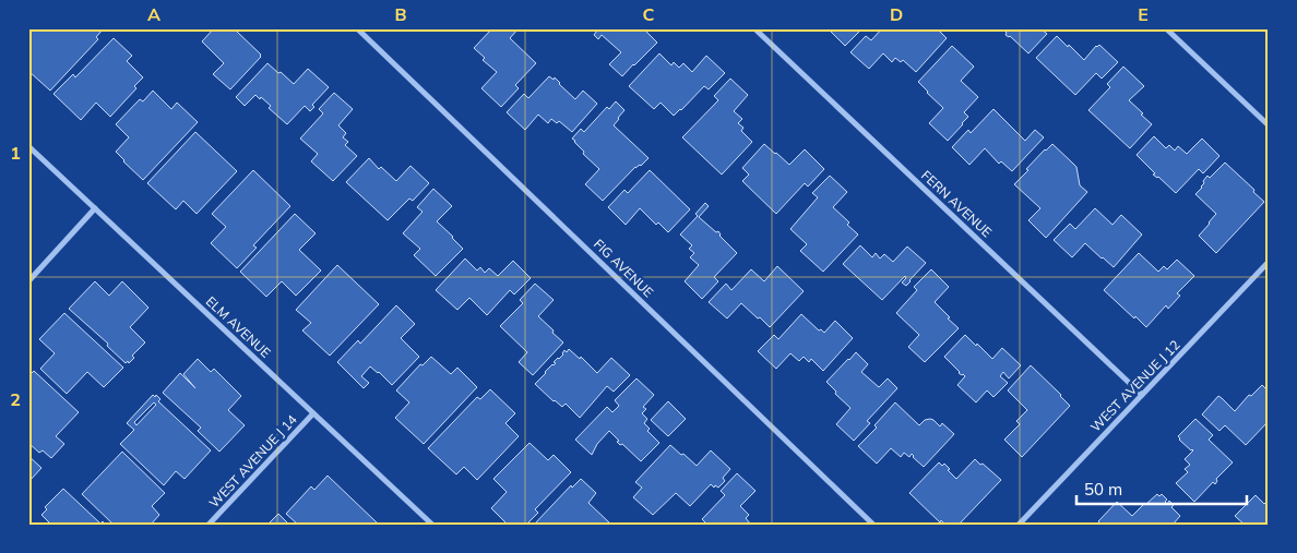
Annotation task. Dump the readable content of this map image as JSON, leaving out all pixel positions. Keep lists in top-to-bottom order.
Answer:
{
  "streets": {
    "street": [
      "FERN AVENUE",
      "FIG AVENUE",
      "ELM AVENUE",
      "WEST AVENUE J 12",
      "WEST AVENUE J 14"
    ]
  },
  "crossings": [
    ["FERN AVENUE", "WEST AVENUE J 12"],
    ["ELM AVENUE", "WEST AVENUE J 14"]
  ],
  "scale_bar": "50 m",
  "grid": {
    "columns": [
      "A",
      "B",
      "C",
      "D",
      "E"
    ],
    "rows": ["1", "2"]
  }
}
